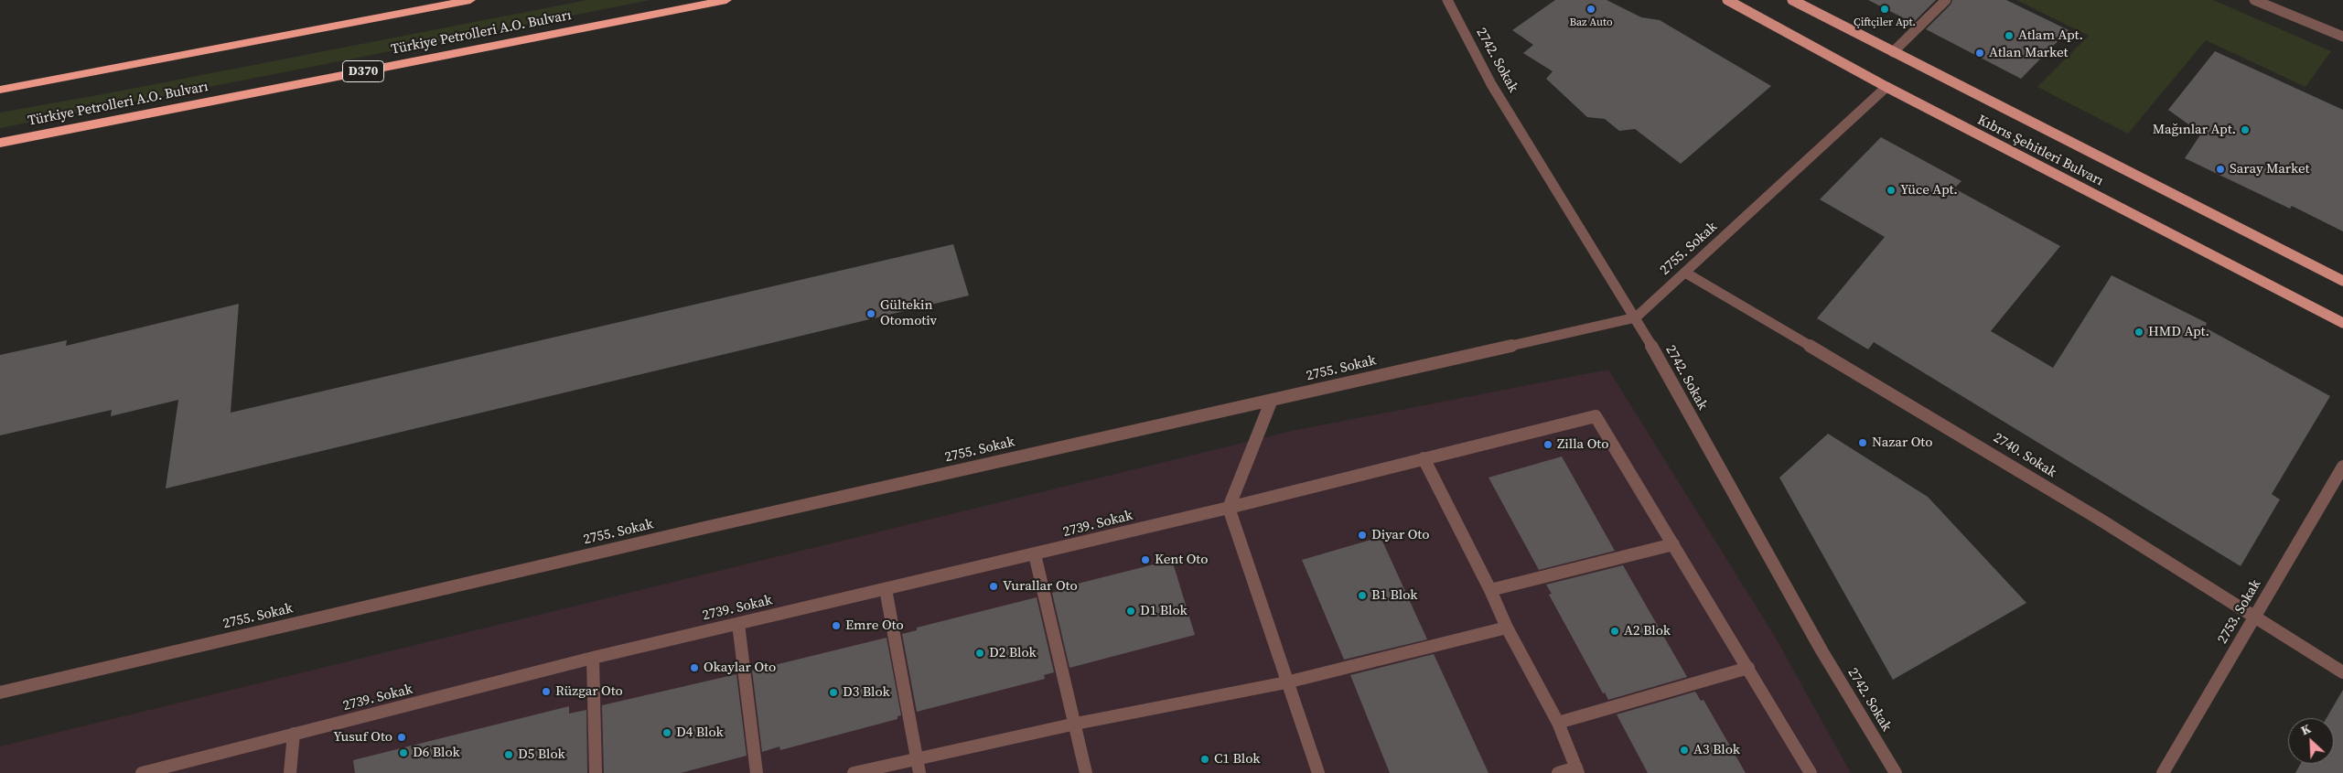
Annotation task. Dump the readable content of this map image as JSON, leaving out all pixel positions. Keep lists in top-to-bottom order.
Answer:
{
  "streets": {
    "highway": ["Türkiye Petrolleri A.O. Bulvarı", "D370"],
    "main road": ["Kıbrıs Şehitleri Bulvarı"],
    "street": [
      "2742. Sokak",
      "2755. Sokak",
      "2740. Sokak",
      "2739. Sokak",
      "2753. Sokak"
    ]
  },
  "crossings": [
    ["2742. Sokak", "2755. Sokak"],
    ["Kıbrıs Şehitleri Bulvarı", "2755. Sokak"],
    ["2755. Sokak", "2740. Sokak"],
    ["2740. Sokak", "2753. Sokak"]
  ],
  "places": [
    "Baz Auto",
    "Çiftçiler Apt.",
    "Atlam Apt.",
    "Atlan Market",
    "Mağınlar Apt.",
    "Saray Market",
    "Yüce Apt.",
    "Gültekin Otomotiv",
    "HMD Apt.",
    "Nazar Oto",
    "Zilla Oto",
    "Diyar Oto",
    "Kent Oto",
    "Vurallar Oto",
    "B1 Blok",
    "D1 Blok",
    "Emre Oto",
    "A2 Blok",
    "D2 Blok",
    "Okaylar Oto",
    "Rüzgar Oto",
    "D3 Blok",
    "D4 Blok",
    "Yusuf Oto",
    "A3 Blok",
    "D6 Blok",
    "D5 Blok",
    "C1 Blok"
  ],
  "north": "top left"
}
